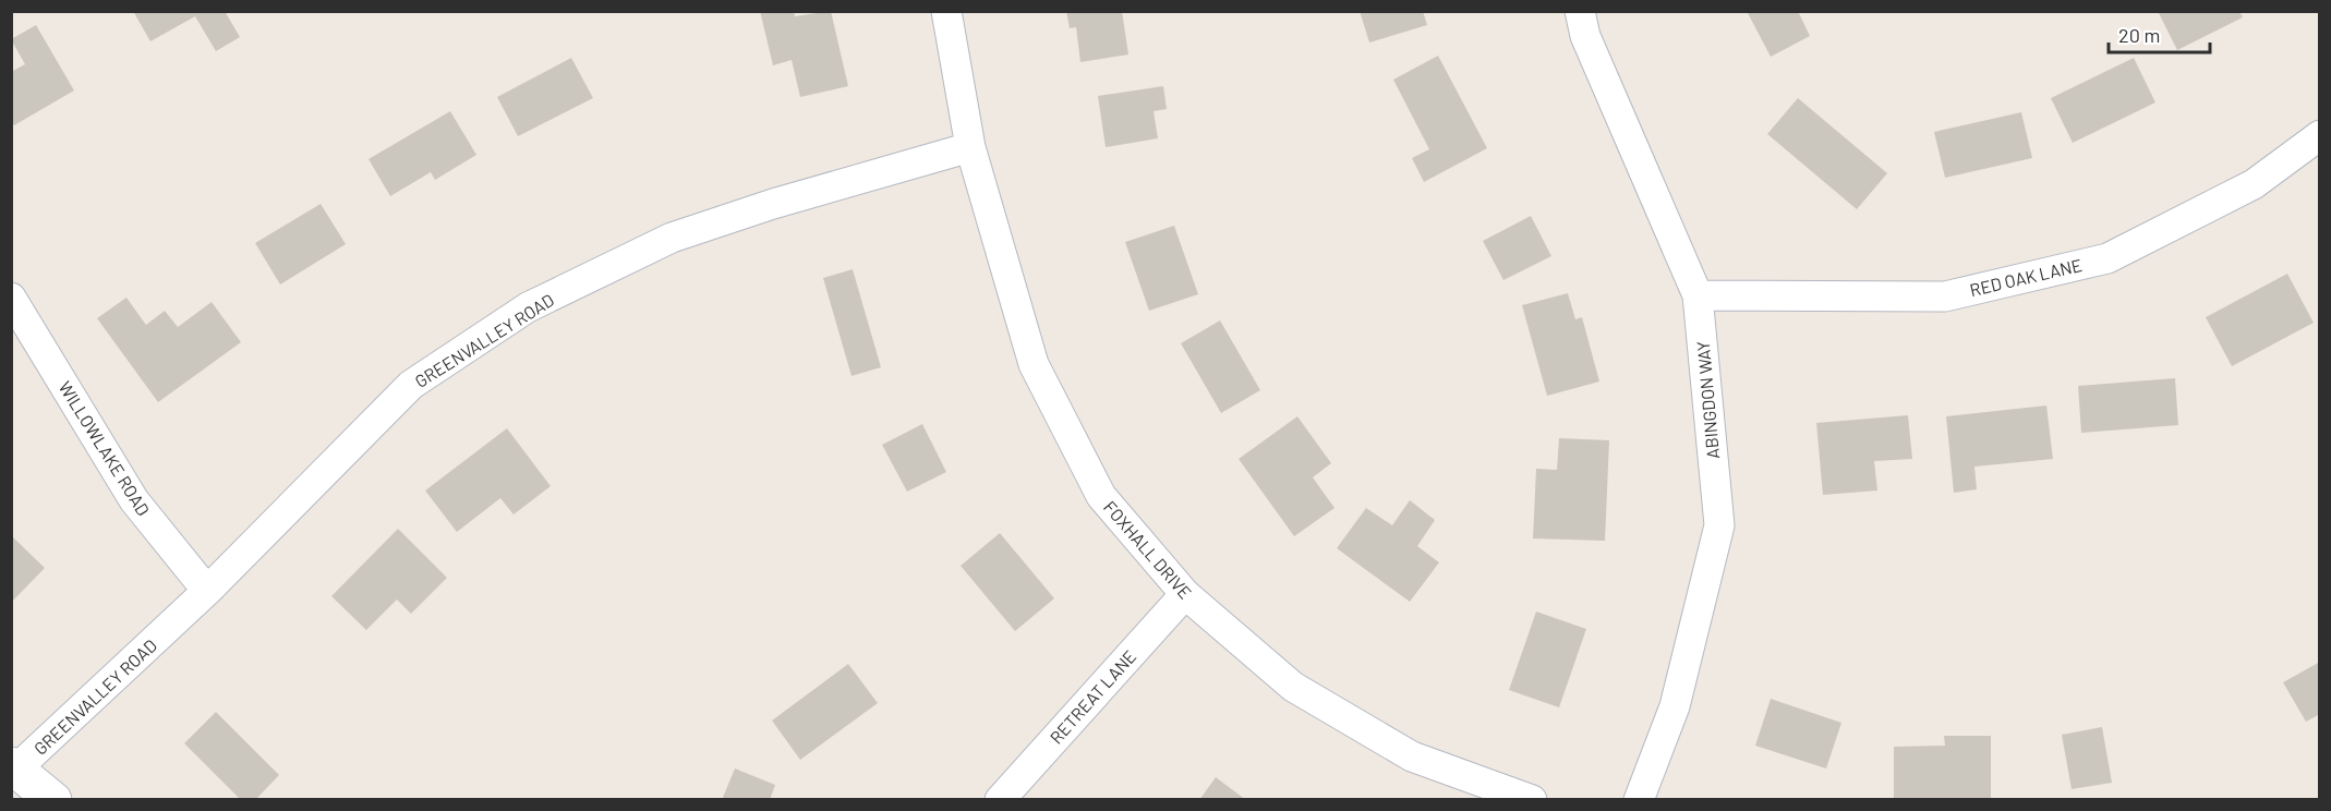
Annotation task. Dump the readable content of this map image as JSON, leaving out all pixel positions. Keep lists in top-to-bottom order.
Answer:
{
  "streets": {
    "street": [
      "RED OAK LANE",
      "GREENVALLEY ROAD",
      "ABINGDON WAY",
      "WILLOWLAKE ROAD",
      "FOXHALL DRIVE",
      "RETREAT LANE"
    ]
  },
  "crossings": [
    ["RED OAK LANE", "ABINGDON WAY"],
    ["GREENVALLEY ROAD", "WILLOWLAKE ROAD"],
    ["GREENVALLEY ROAD", "FOXHALL DRIVE"],
    ["FOXHALL DRIVE", "RETREAT LANE"]
  ],
  "scale_bar": "20 m"
}
